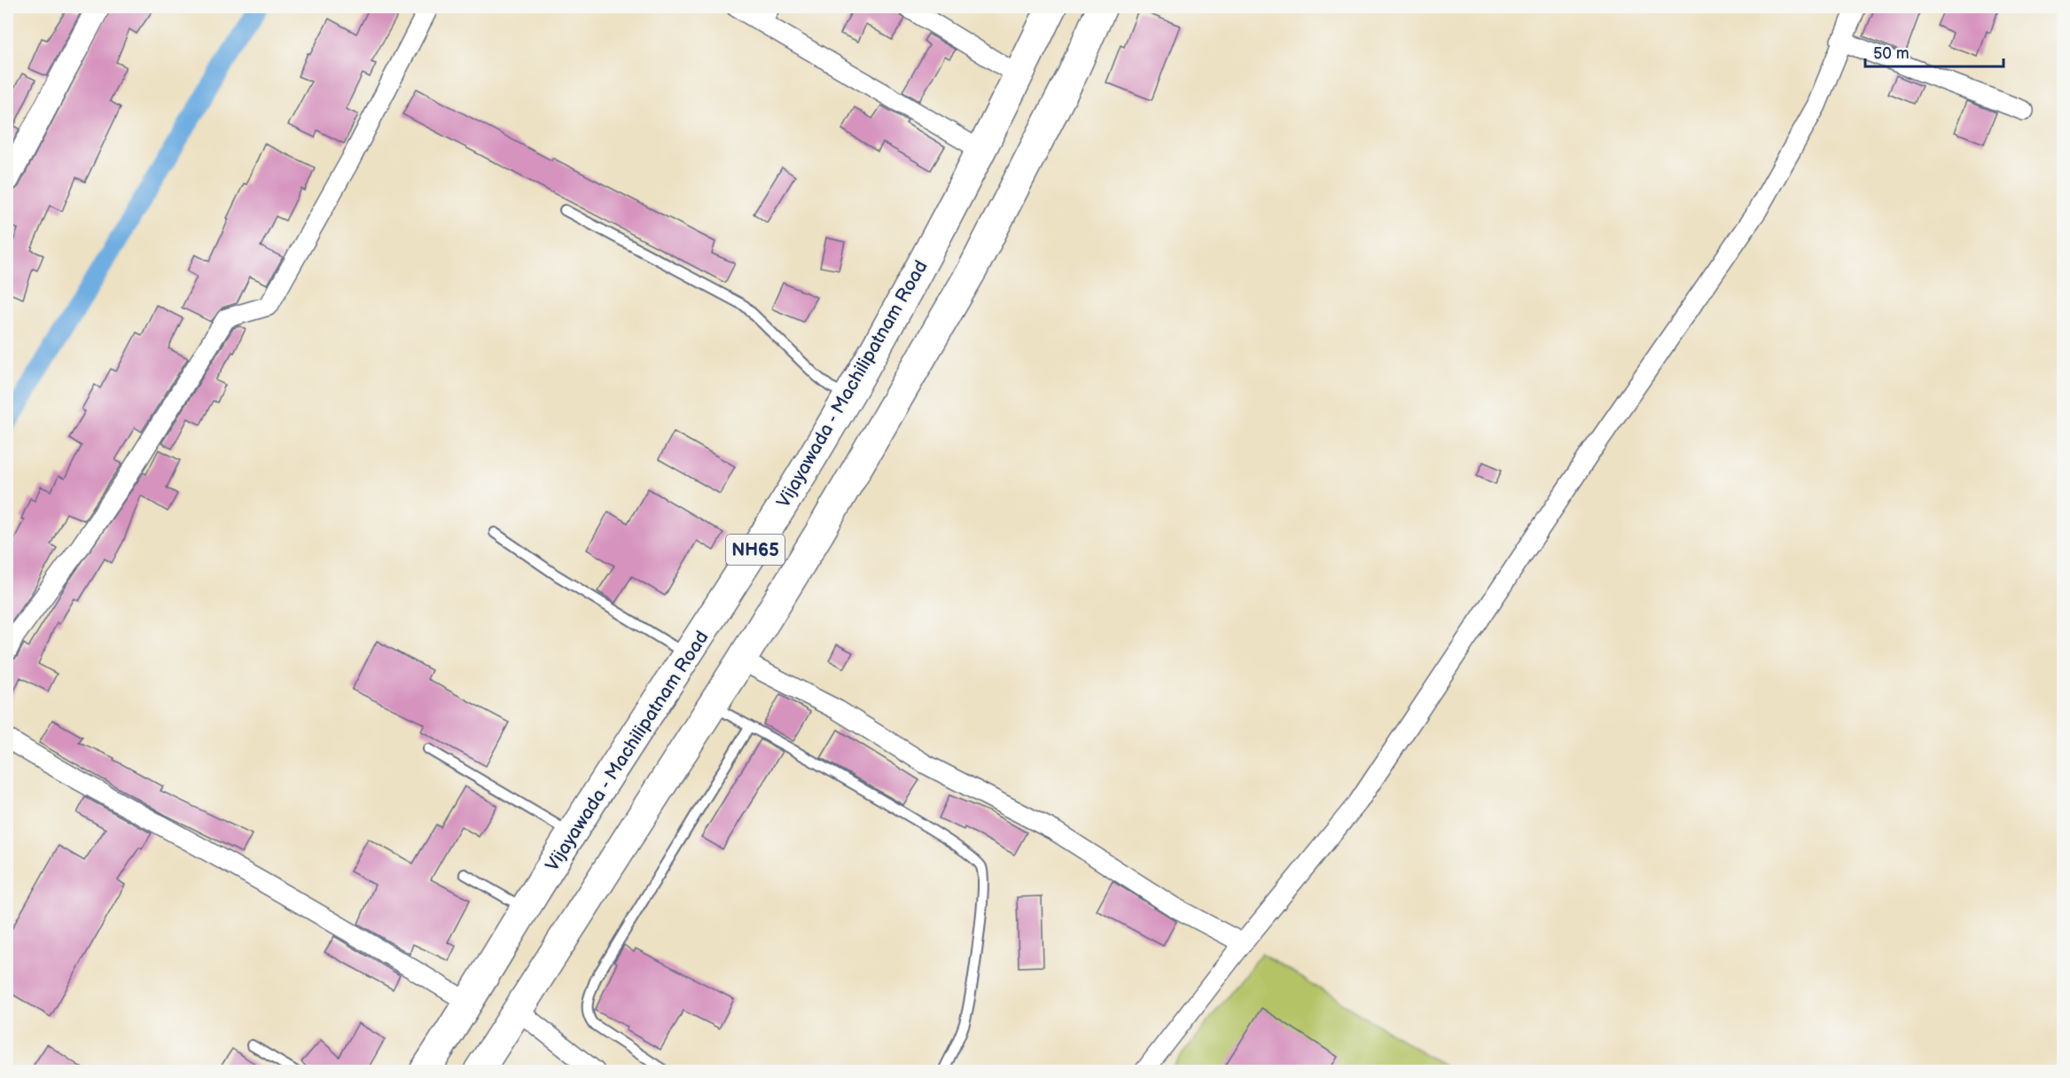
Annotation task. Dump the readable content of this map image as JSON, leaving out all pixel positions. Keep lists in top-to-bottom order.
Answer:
{
  "streets": {
    "highway": ["Vijayawada - Machilipatnam Road", "NH65"]
  },
  "scale_bar": "50 m"
}
